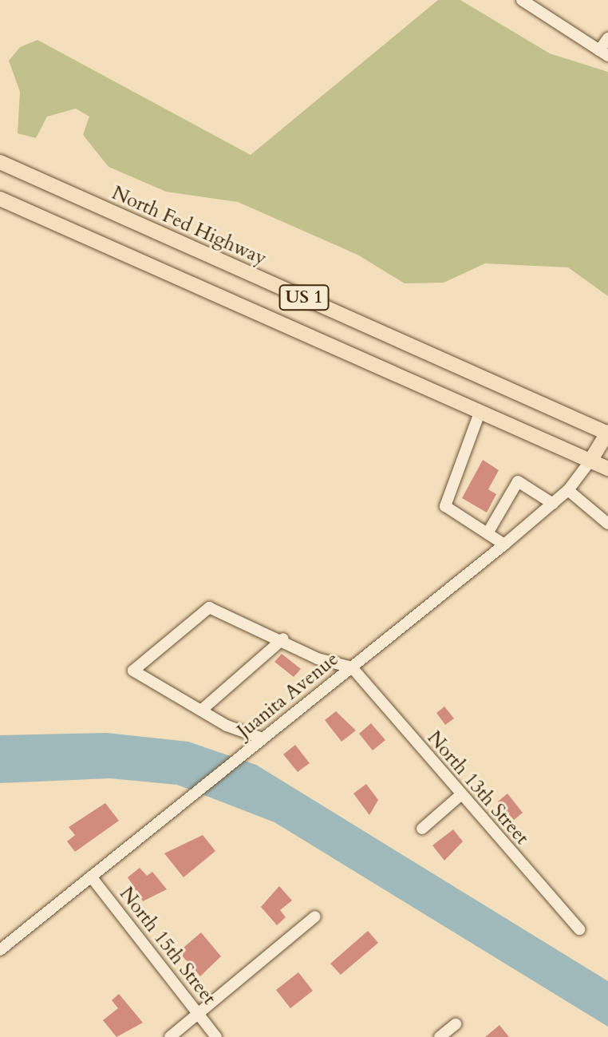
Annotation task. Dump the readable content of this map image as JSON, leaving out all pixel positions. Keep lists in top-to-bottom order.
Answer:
{
  "streets": {
    "main road": ["North Fed Highway", "US 1"],
    "street": ["Juanita Avenue", "North 13th Street", "North 15th Street"]
  },
  "crossings": [
    ["US 1", "Juanita Avenue"],
    ["Juanita Avenue", "North 13th Street"],
    ["Juanita Avenue", "North 15th Street"]
  ]
}
